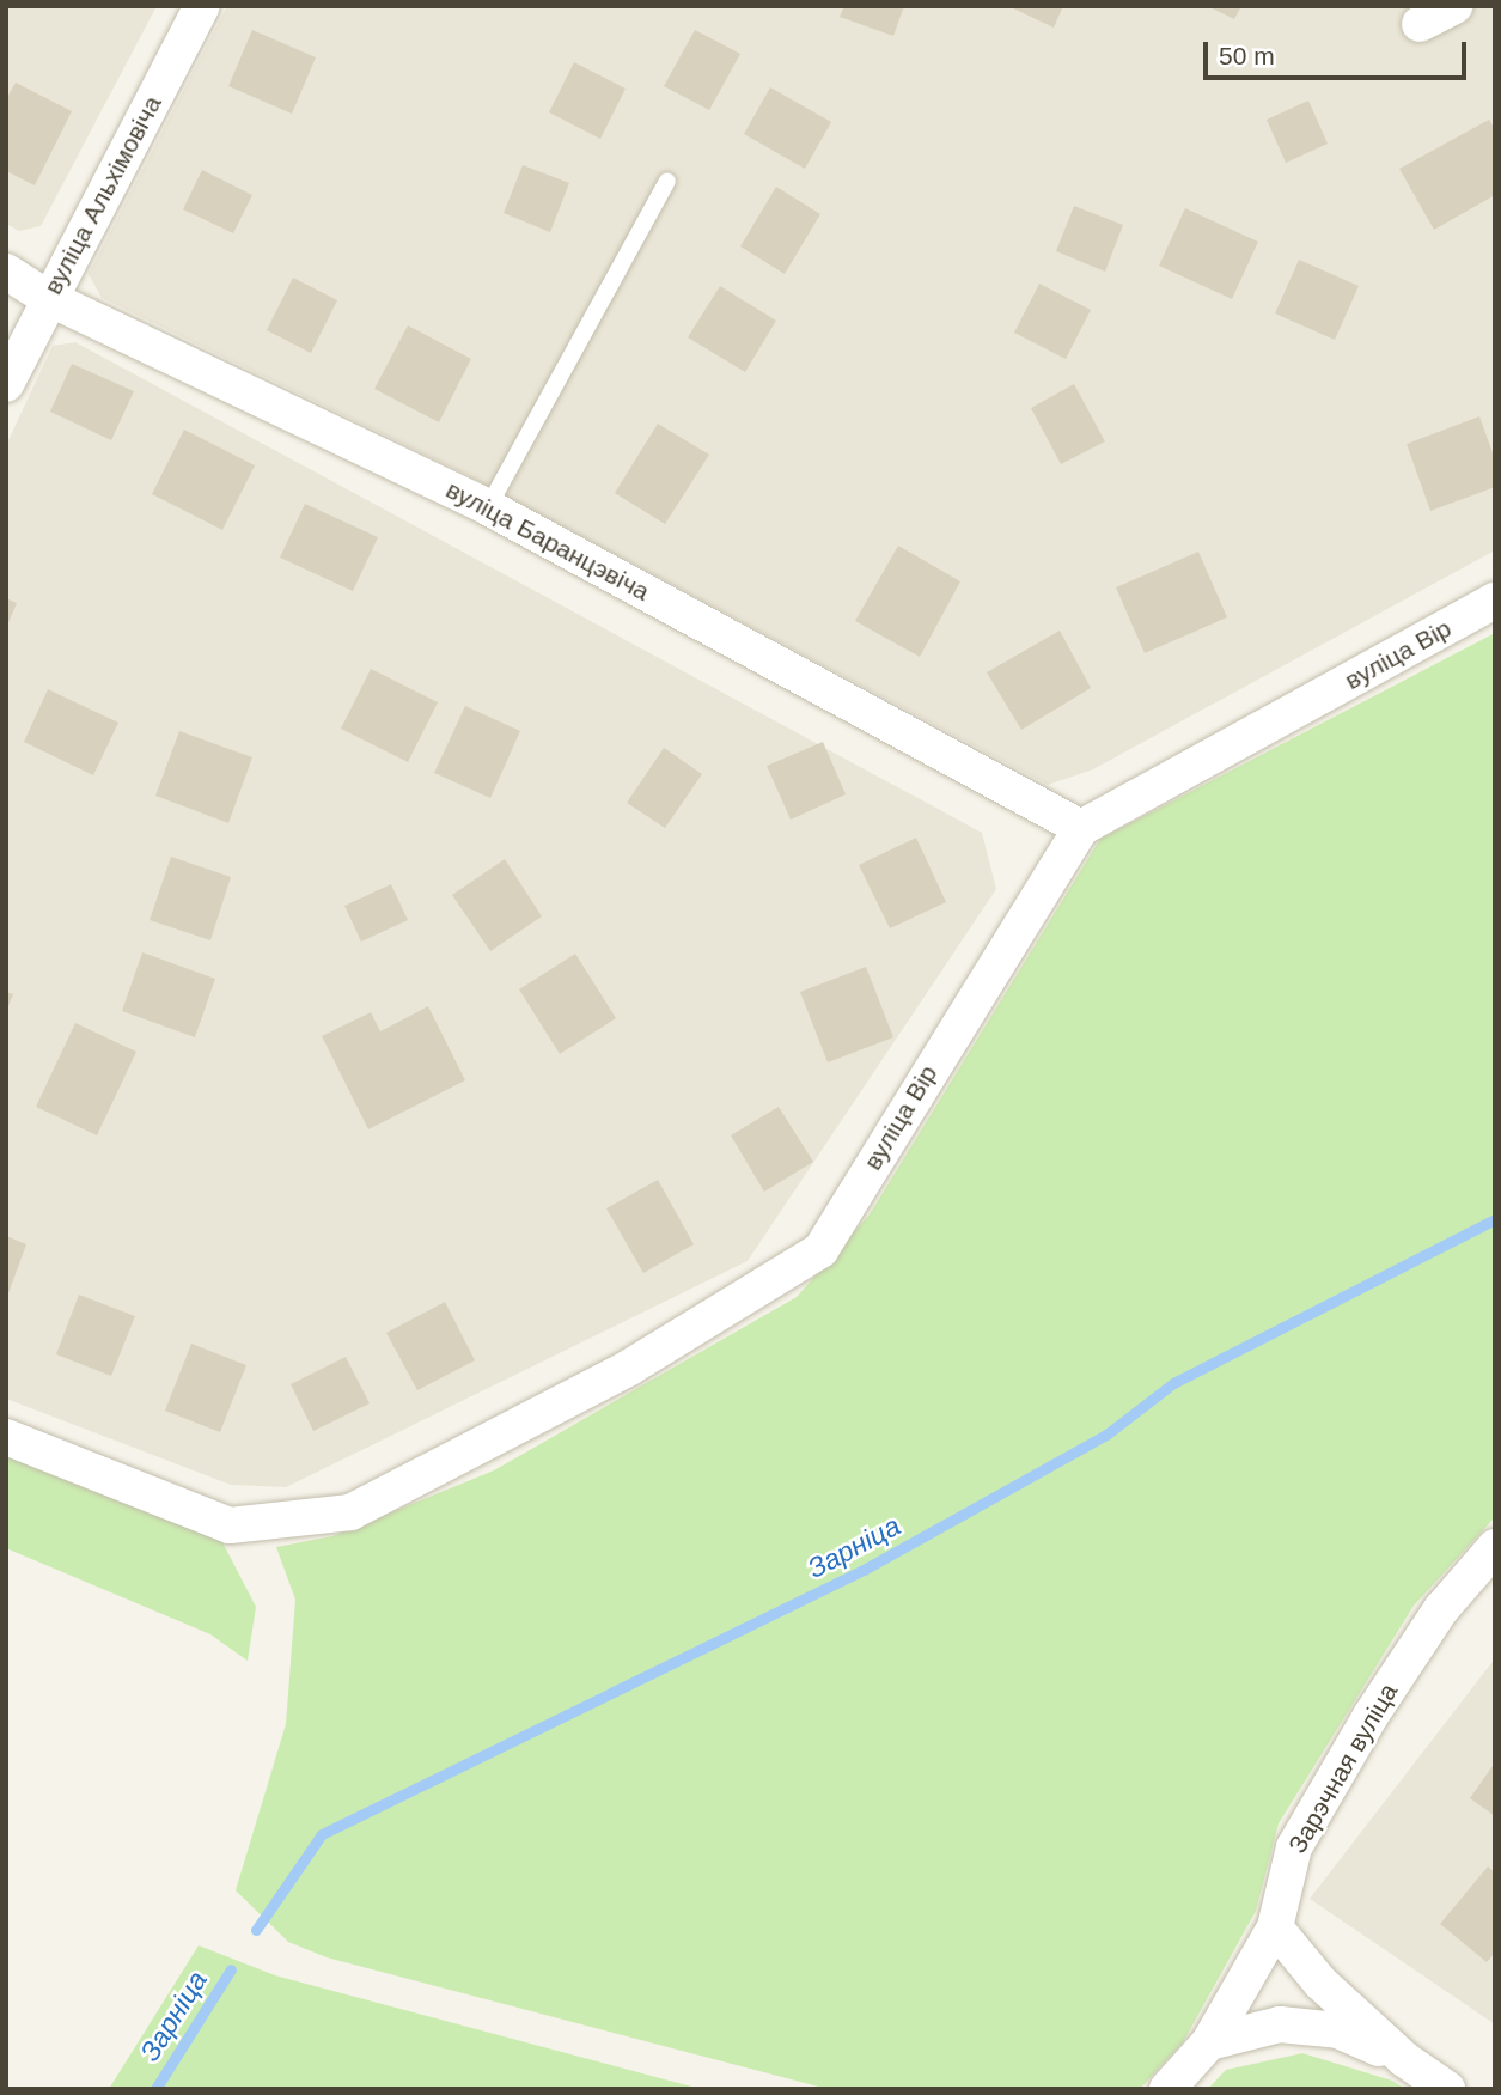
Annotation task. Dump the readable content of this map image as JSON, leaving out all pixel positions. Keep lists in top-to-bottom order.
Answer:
{
  "streets": {
    "street": [
      "вуліца Альхімовіча",
      "вуліца Баранцэвіча",
      "вуліца Вір",
      "Зарэчная вуліца"
    ]
  },
  "crossings": [
    ["вуліца Альхімовіча", "вуліца Баранцэвіча"],
    ["вуліца Баранцэвіча", "вуліца Вір"]
  ],
  "water": ["Зарніца"],
  "scale_bar": "50 m"
}
